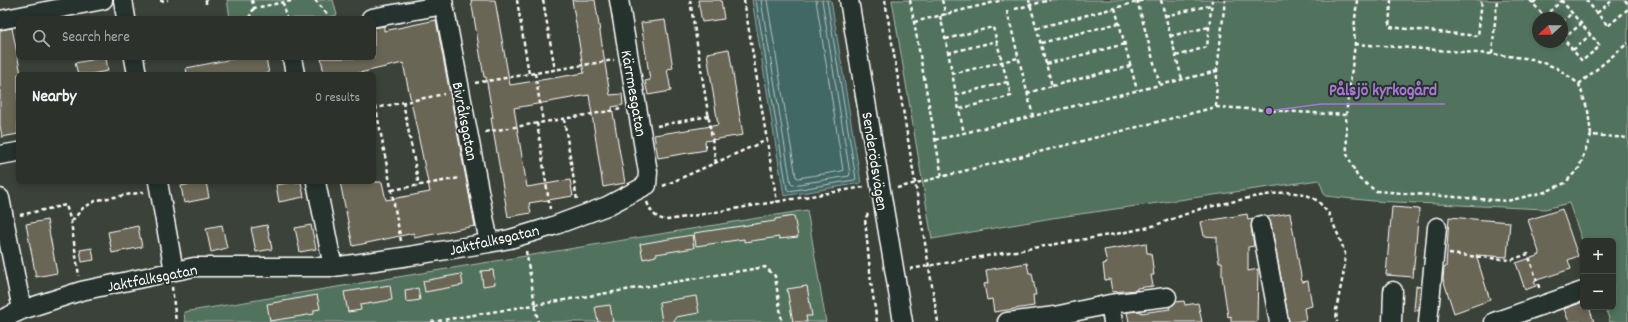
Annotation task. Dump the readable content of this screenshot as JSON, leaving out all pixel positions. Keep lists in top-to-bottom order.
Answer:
{
  "streets": {
    "street": [
      "Kärrmesgatan",
      "Bivråksgatan",
      "Senderödsvägen",
      "Jaktfalksgatan"
    ]
  },
  "crossings": [
    ["Kärrmesgatan", "Jaktfalksgatan"],
    ["Bivråksgatan", "Jaktfalksgatan"]
  ],
  "places": ["Pålsjö kyrkogård"],
  "north": "left",
  "page": {
    "search": "Search here",
    "heading": ["Nearby", "0 results"],
    "map_buttons": ["+", "−"]
  }
}
